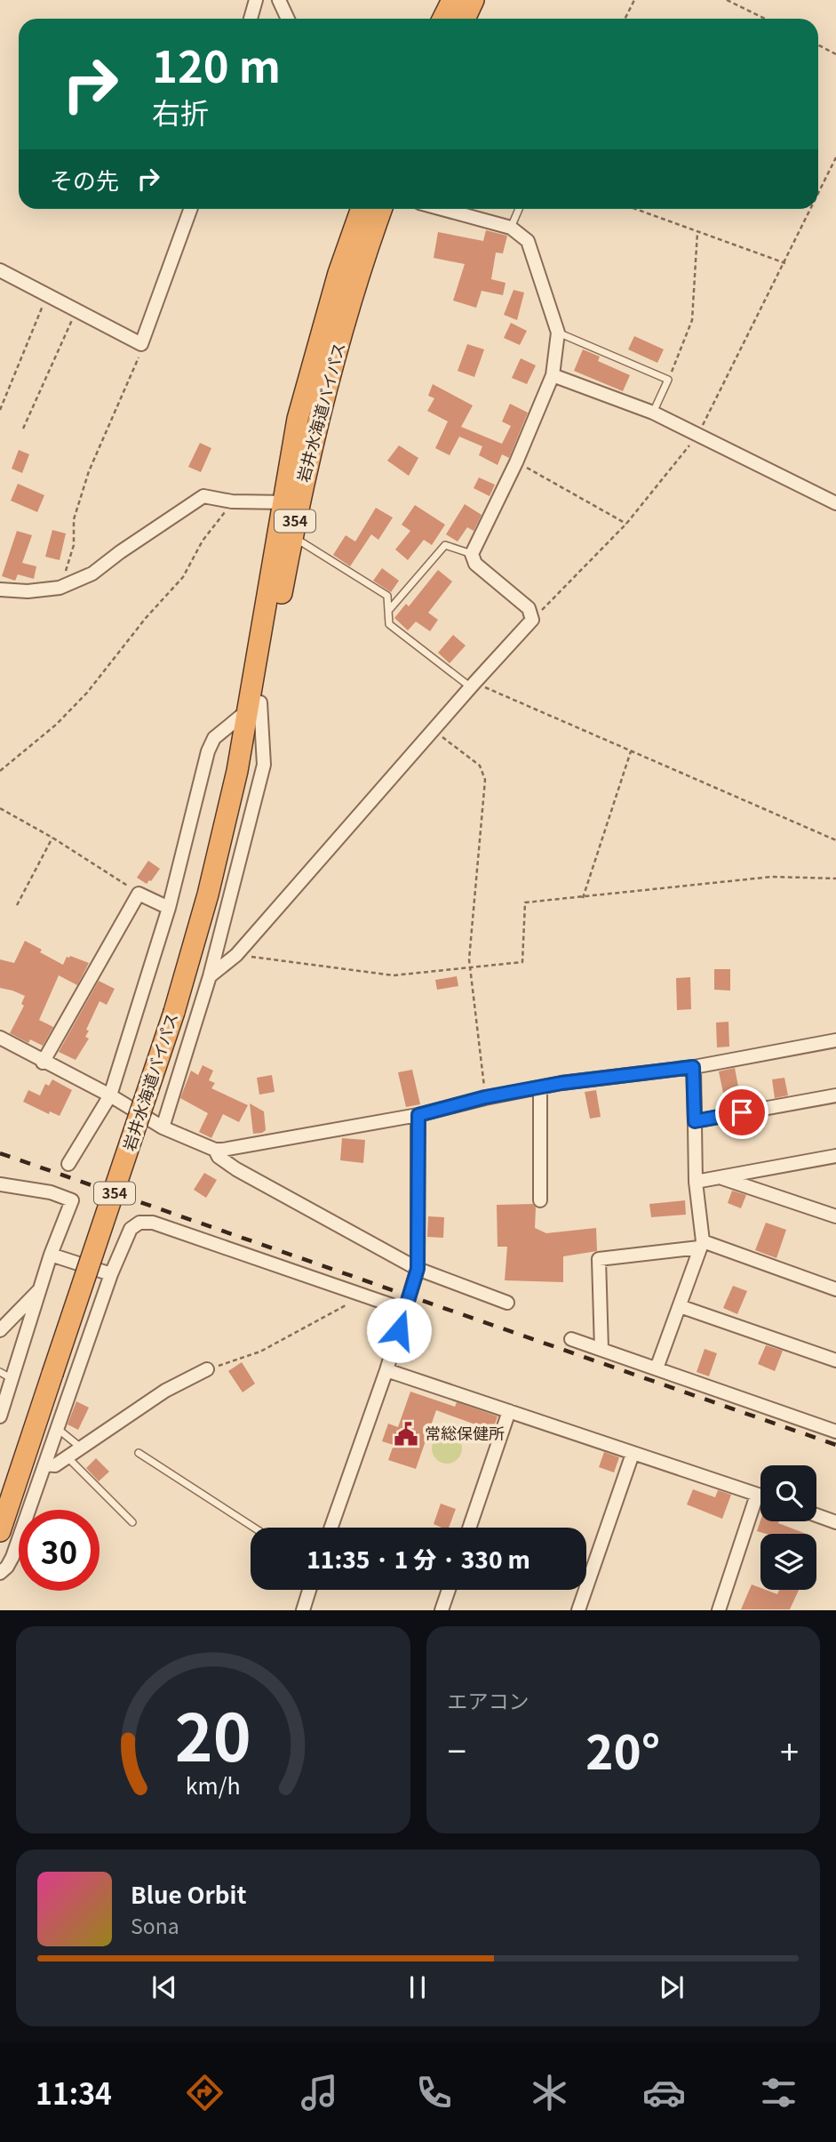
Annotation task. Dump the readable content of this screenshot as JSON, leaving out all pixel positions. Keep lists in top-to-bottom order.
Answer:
{
  "streets": {
    "highway": ["岩井水海道バイパス", "354"]
  },
  "places": {
    "public building": ["常総保健所"]
  },
  "page": {
    "turn": ["120 m", "右折"],
    "then": "その先",
    "limit": "30",
    "trip": "11:35 · 1 分 · 330 m",
    "tile": "エアコン",
    "heat": ["−", "20°", "+"],
    "song": ["Blue Orbit", "Sona"],
    "tabs": "11:34",
    "gauge": ["20", "km/h"]
  }
}
